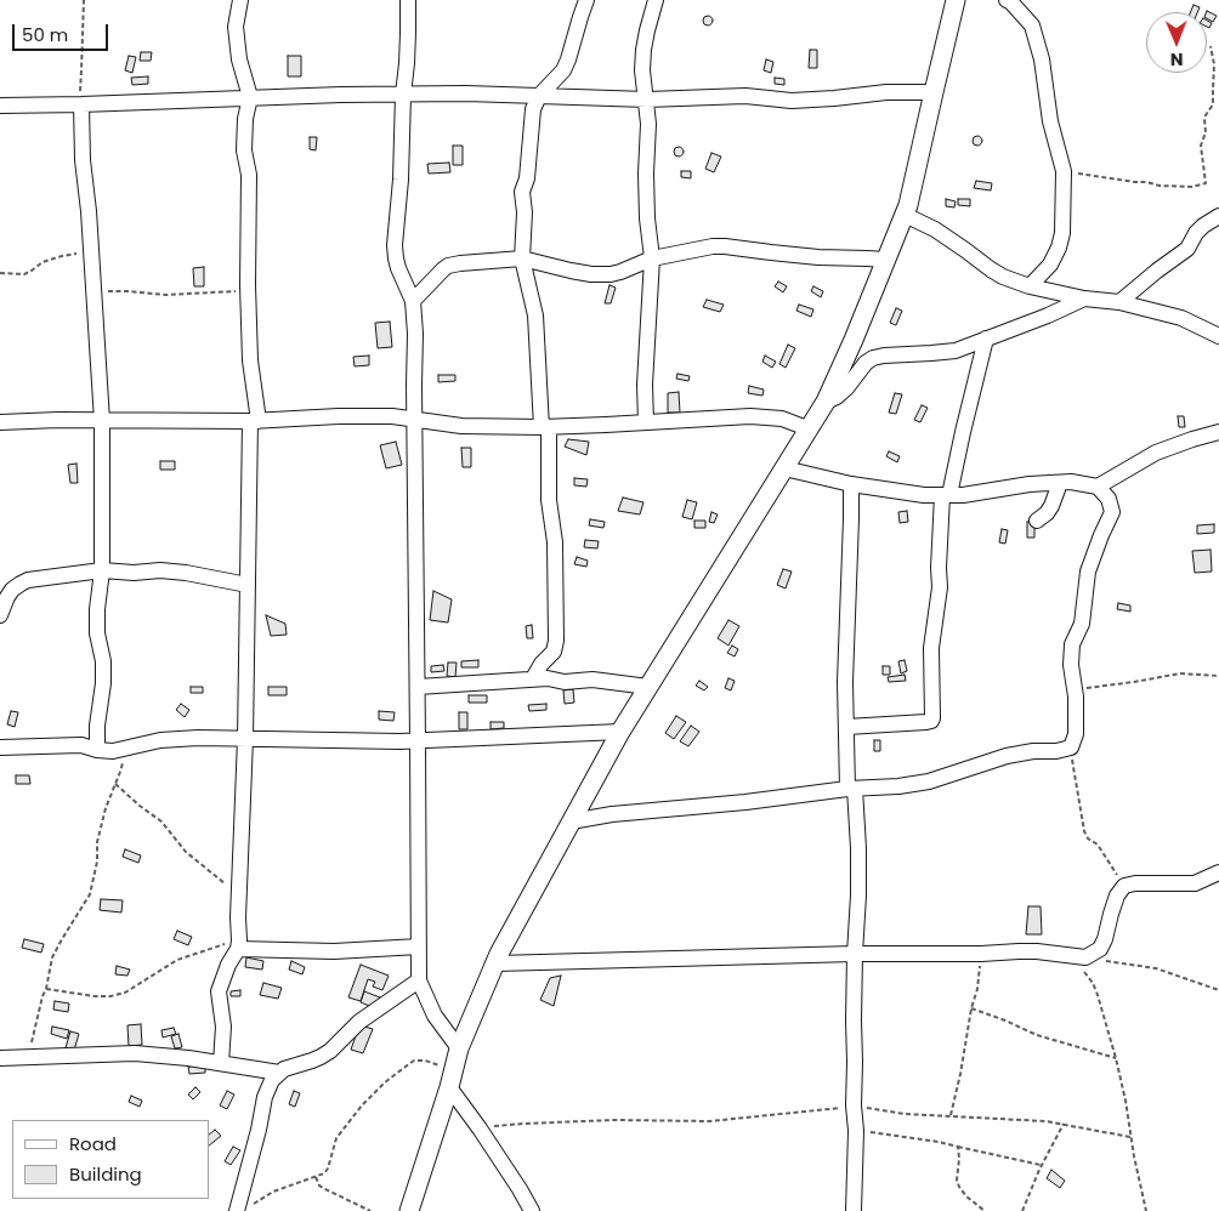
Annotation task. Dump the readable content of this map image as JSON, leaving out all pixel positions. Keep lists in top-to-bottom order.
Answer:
{
  "legend": ["Road", "Building"],
  "scale_bar": "50 m",
  "north": "bottom"
}
